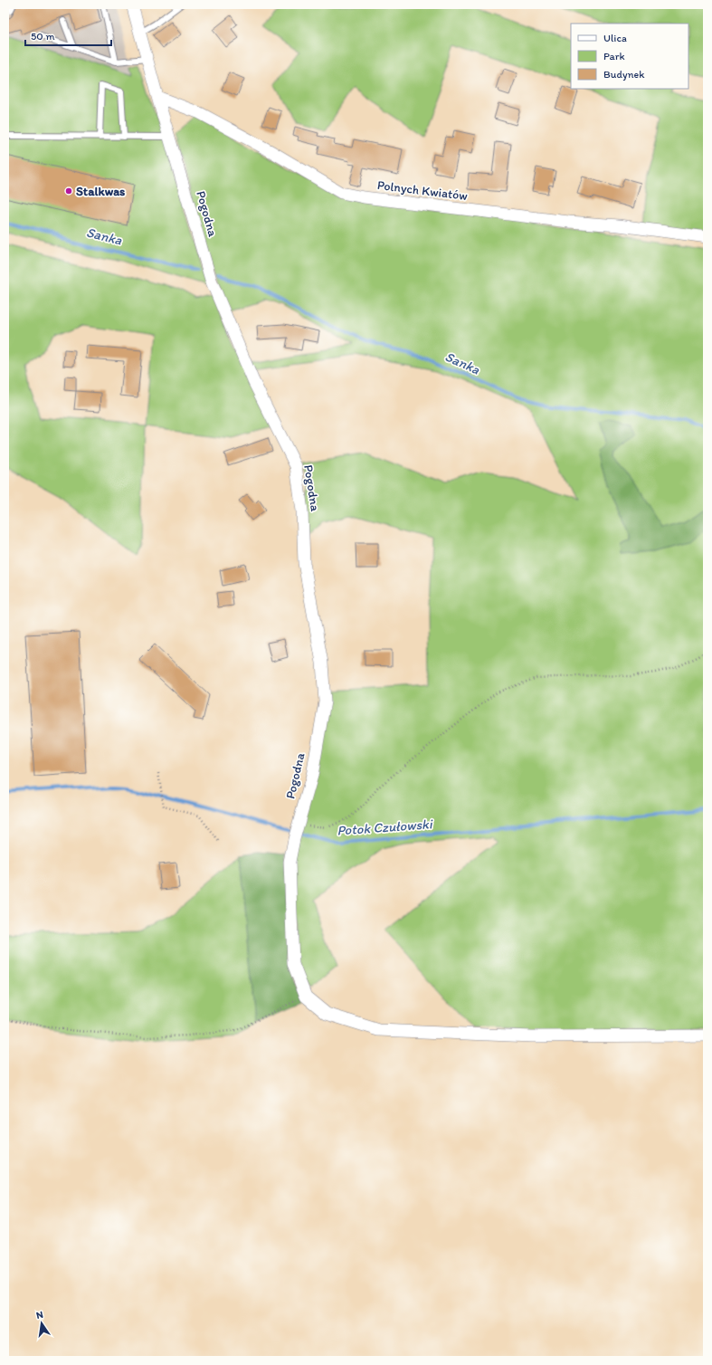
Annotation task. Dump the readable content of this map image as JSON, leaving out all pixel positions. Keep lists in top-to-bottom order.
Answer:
{
  "streets": {
    "street": ["Polnych Kwiatów", "Pogodna"]
  },
  "crossings": [
    ["Polnych Kwiatów", "Pogodna"]
  ],
  "water": ["Sanka", "Potok Czułowski"],
  "places": ["Stalkwas"],
  "legend": ["Ulica", "Park", "Budynek"],
  "scale_bar": "50 m",
  "north": "top"
}
